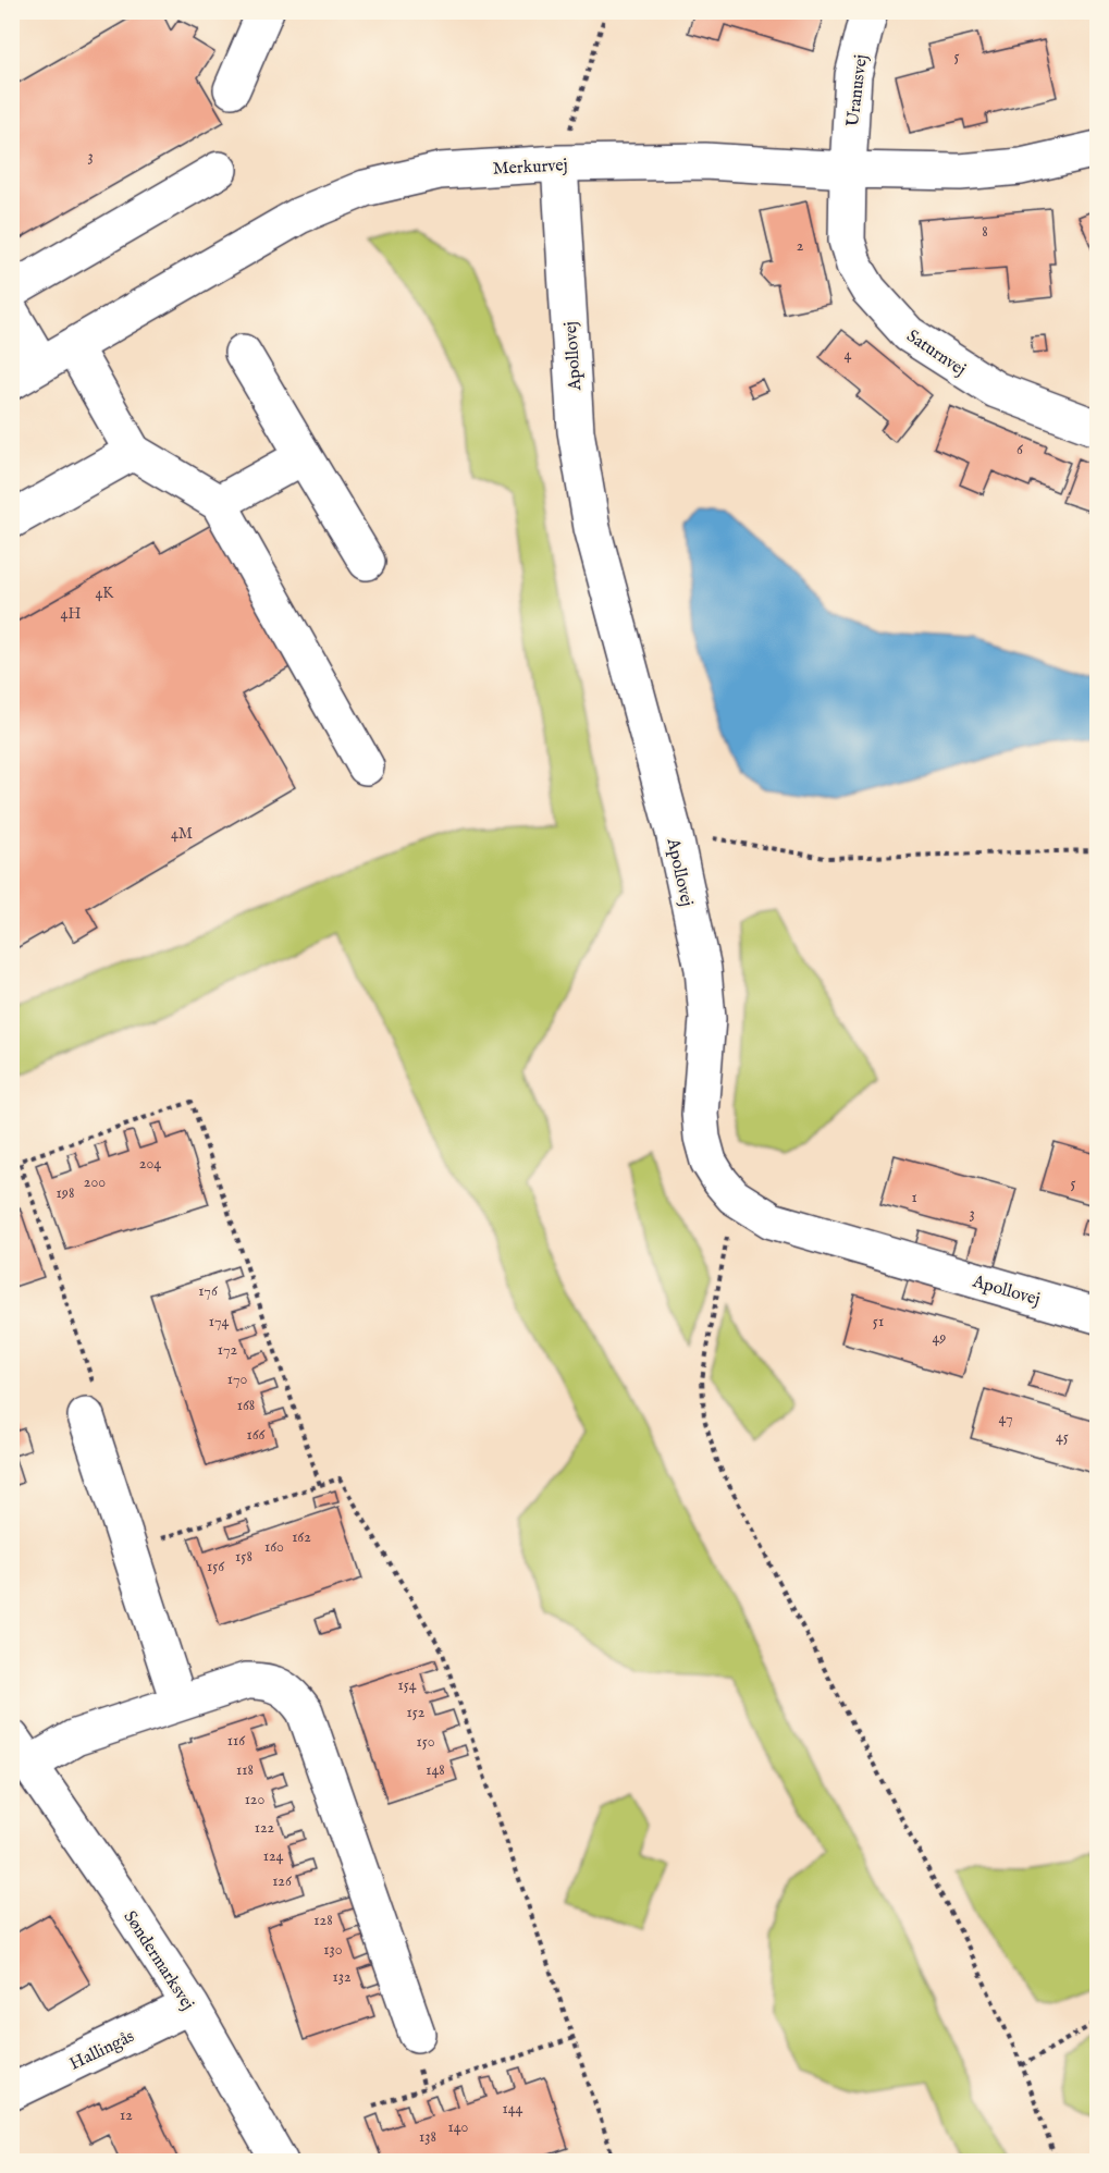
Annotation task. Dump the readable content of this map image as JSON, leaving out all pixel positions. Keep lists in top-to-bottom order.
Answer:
{
  "streets": {
    "street": [
      "Uranusvej",
      "Merkurvej",
      "Saturnvej",
      "Apollovej",
      "Søndermarksvej",
      "Hallingås"
    ]
  },
  "crossings": [
    ["Uranusvej", "Merkurvej"],
    ["Uranusvej", "Saturnvej"],
    ["Merkurvej", "Saturnvej"],
    ["Merkurvej", "Apollovej"],
    ["Søndermarksvej", "Hallingås"]
  ],
  "house_numbers": [
    "5",
    "3",
    "8",
    "2",
    "4",
    "6",
    "4K",
    "4H",
    "4M",
    "204",
    "200",
    "5",
    "198",
    "1",
    "3",
    "176",
    "174",
    "51",
    "49",
    "172",
    "170",
    "168",
    "47",
    "166",
    "45",
    "162",
    "160",
    "158",
    "156",
    "154",
    "152",
    "116",
    "150",
    "118",
    "148",
    "120",
    "122",
    "124",
    "126",
    "128",
    "130",
    "132",
    "144",
    "12",
    "140",
    "138"
  ]
}
